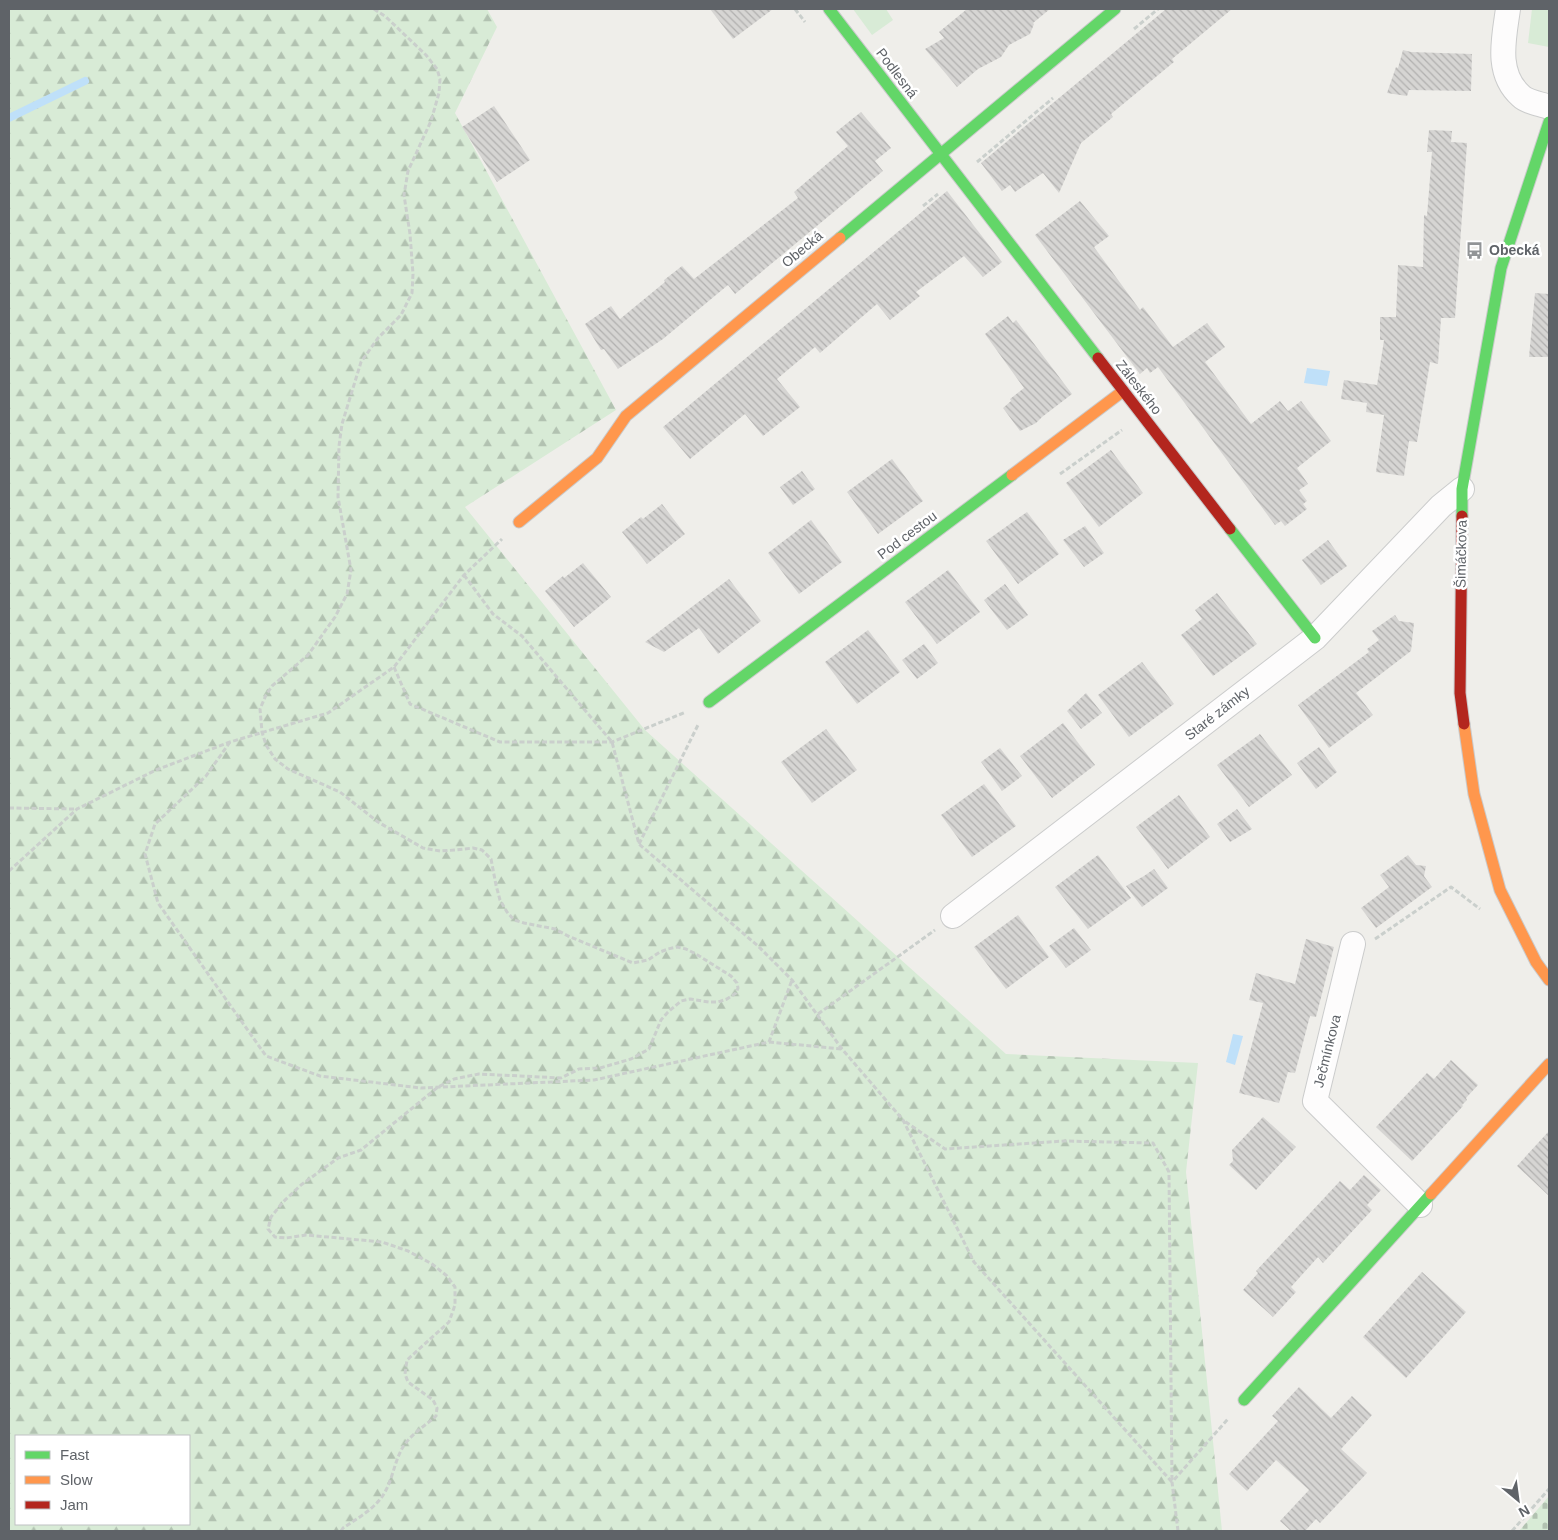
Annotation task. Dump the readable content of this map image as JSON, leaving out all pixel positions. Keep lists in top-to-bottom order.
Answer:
{
  "streets": {
    "street": [
      "Podlesná",
      "Obecká",
      "Záleského",
      "Pod cestou",
      "Šimáčkova",
      "Staré zámky",
      "Ječmínkova"
    ]
  },
  "crossings": [
    ["Podlesná", "Obecká"],
    ["Podlesná", "Záleského"],
    ["Obecká", "Záleského"],
    ["Záleského", "Pod cestou"],
    ["Záleského", "Staré zámky"],
    ["Šimáčkova", "Staré zámky"]
  ],
  "places": {
    "bus stop": ["Obecká"]
  },
  "legend": ["Fast", "Slow", "Jam"],
  "north": "bottom right"
}
